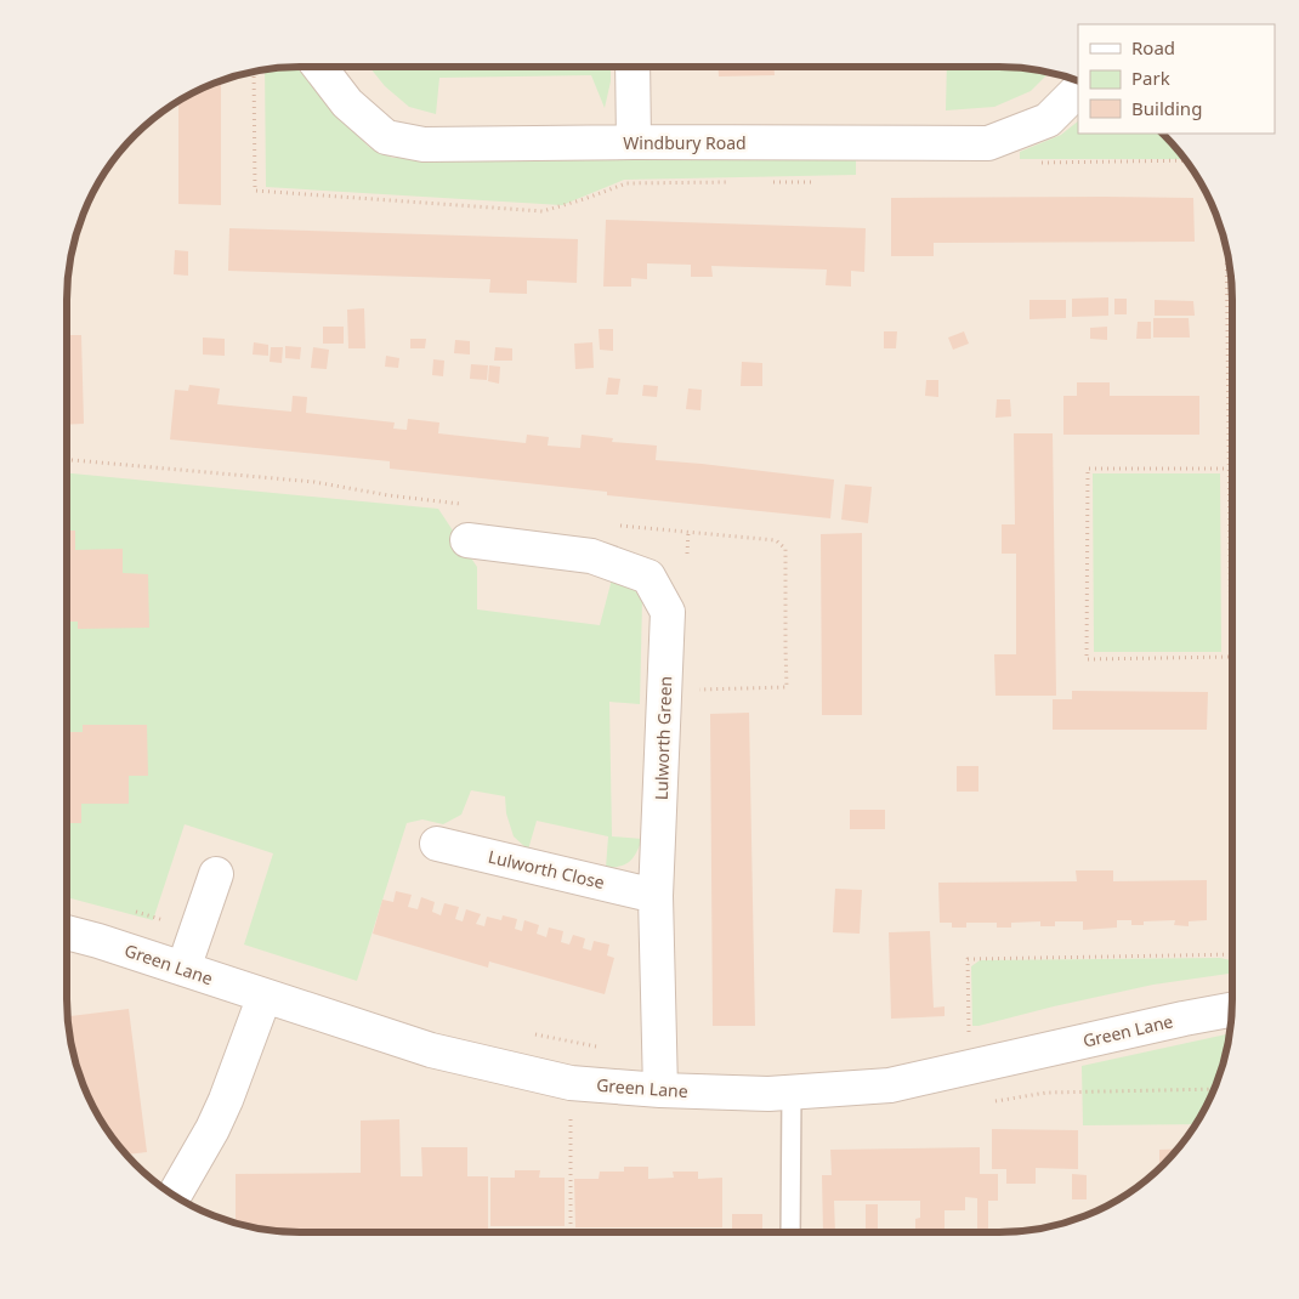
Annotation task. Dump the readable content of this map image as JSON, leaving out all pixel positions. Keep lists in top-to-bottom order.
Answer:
{
  "streets": {
    "street": [
      "Windbury Road",
      "Lulworth Green",
      "Lulworth Close",
      "Green Lane"
    ]
  },
  "crossings": [
    ["Lulworth Green", "Lulworth Close"],
    ["Lulworth Green", "Green Lane"]
  ],
  "legend": ["Road", "Park", "Building"]
}
